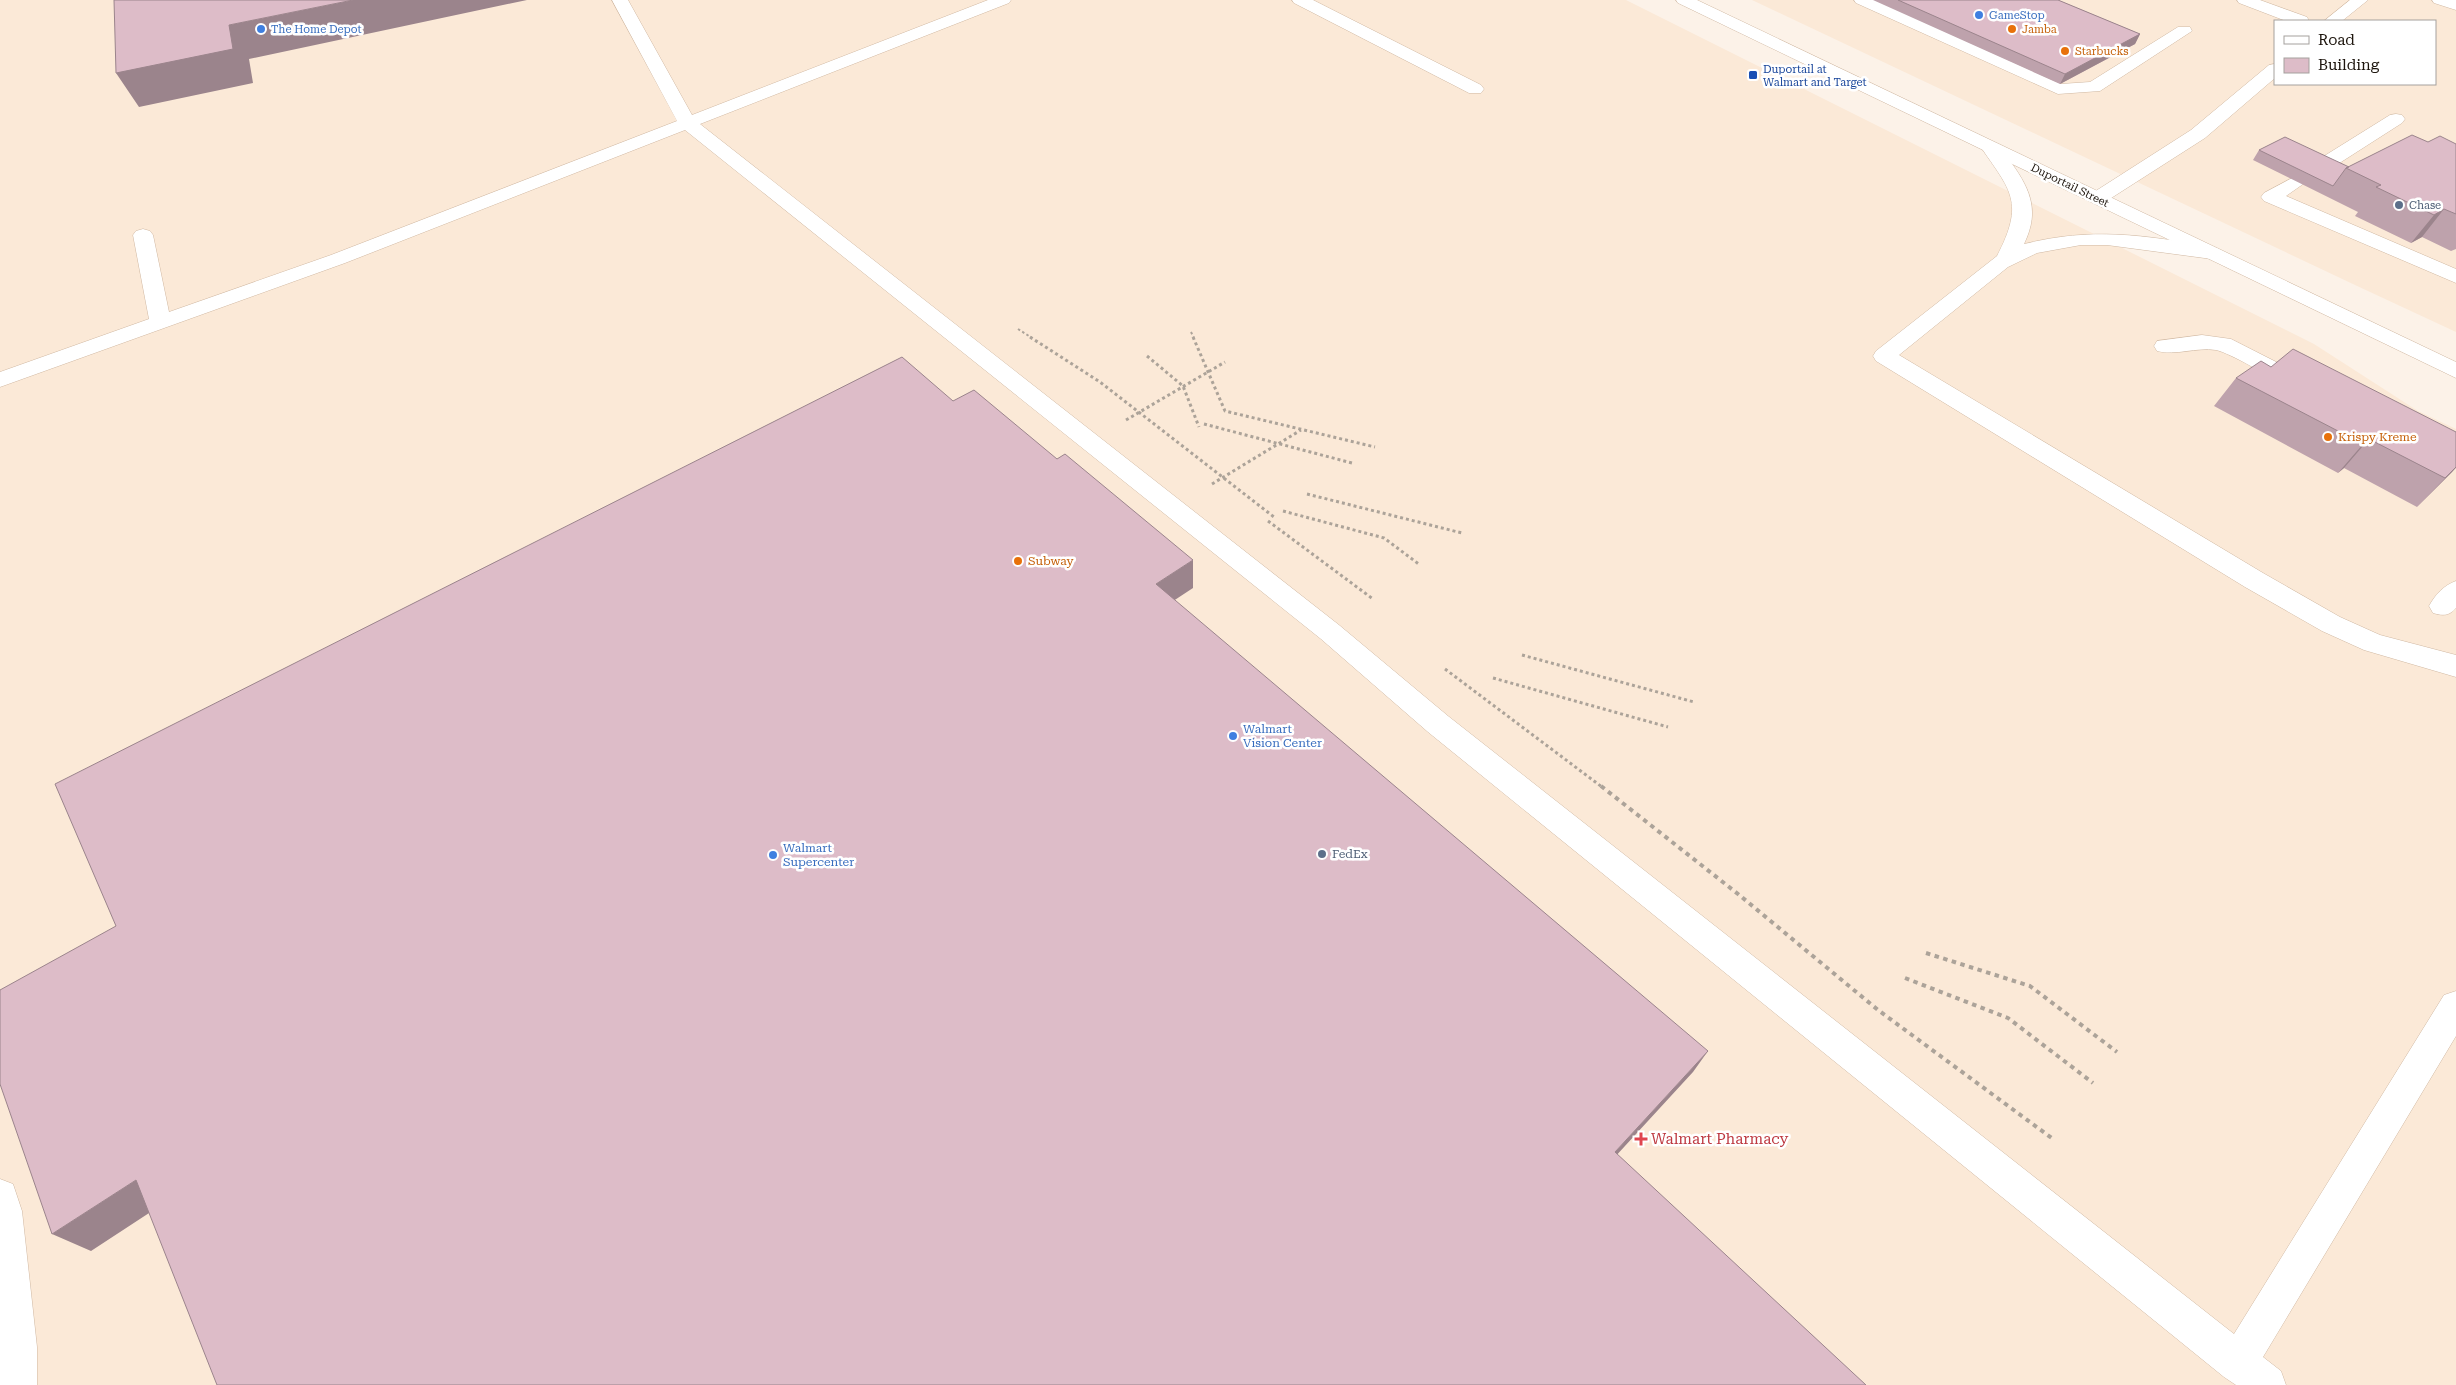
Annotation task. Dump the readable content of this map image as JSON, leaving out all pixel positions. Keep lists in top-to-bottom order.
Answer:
{
  "streets": {
    "main road": ["Duportail Street"]
  },
  "places": {
    "other": [
      "GameStop",
      "The Home Depot",
      "Jamba",
      "Starbucks",
      "Chase",
      "Krispy Kreme",
      "Subway",
      "Walmart Vision Center",
      "FedEx",
      "Walmart Supercenter"
    ],
    "transit": ["Duportail at Walmart and Target"],
    "health": ["Walmart Pharmacy"]
  },
  "legend": ["Road", "Building"]
}
